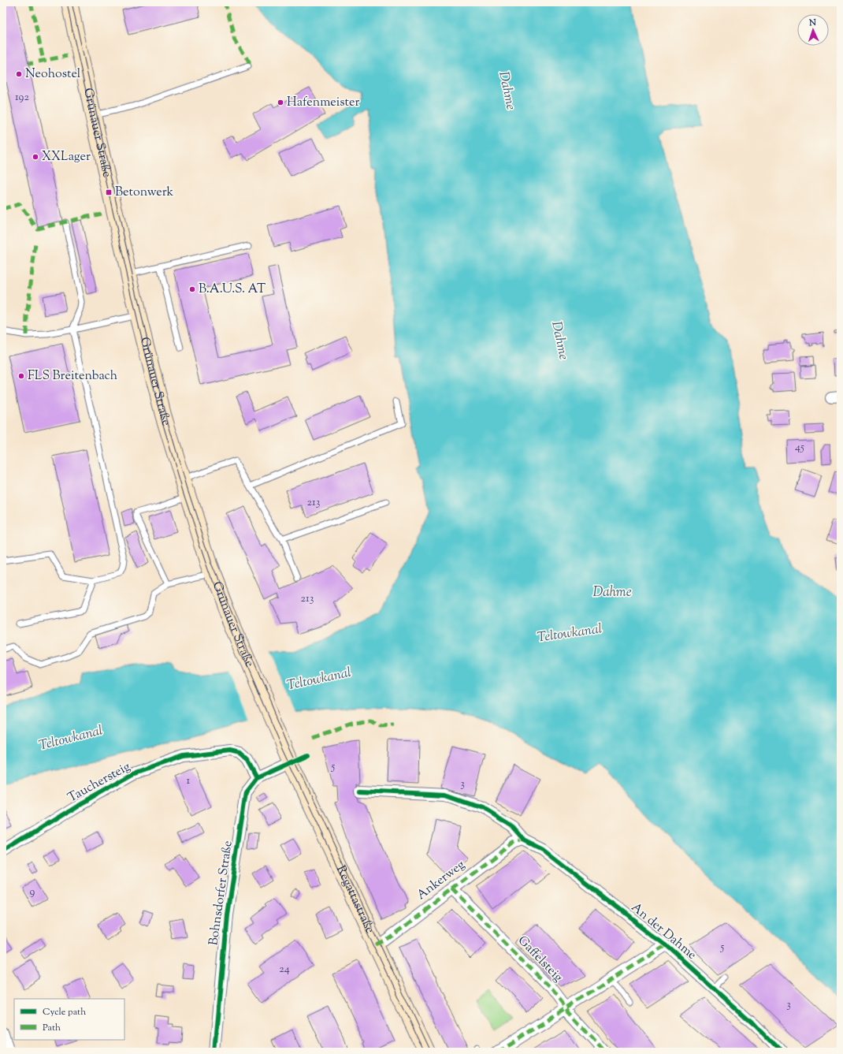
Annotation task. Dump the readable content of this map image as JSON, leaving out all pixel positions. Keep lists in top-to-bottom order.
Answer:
{
  "streets": {
    "main road": ["Grünauer Straße", "Regattastraße"],
    "street": [
      "Tauchersteig",
      "Ankerweg",
      "Bohnsdorfer Straße",
      "An der Dahme",
      "Gaffelsteig"
    ]
  },
  "crossings": [
    ["Grünauer Straße", "Regattastraße"],
    ["Tauchersteig", "Bohnsdorfer Straße"],
    ["Ankerweg", "Regattastraße"],
    ["Ankerweg", "An der Dahme"],
    ["Ankerweg", "Gaffelsteig"],
    ["Bohnsdorfer Straße", "Regattastraße"]
  ],
  "water": ["Dahme", "Teltowkanal"],
  "places": {
    "other": [
      "Neohostel",
      "Hafenmeister",
      "XXLager",
      "B.A.U.S. AT",
      "FLS Breitenbach"
    ],
    "transit": ["Betonwerk"]
  },
  "house_numbers": [
    "192",
    "45",
    "213",
    "213",
    "5",
    "1",
    "3",
    "9",
    "5",
    "24",
    "3"
  ],
  "legend": ["Cycle path", "Path"],
  "north": "top"
}
